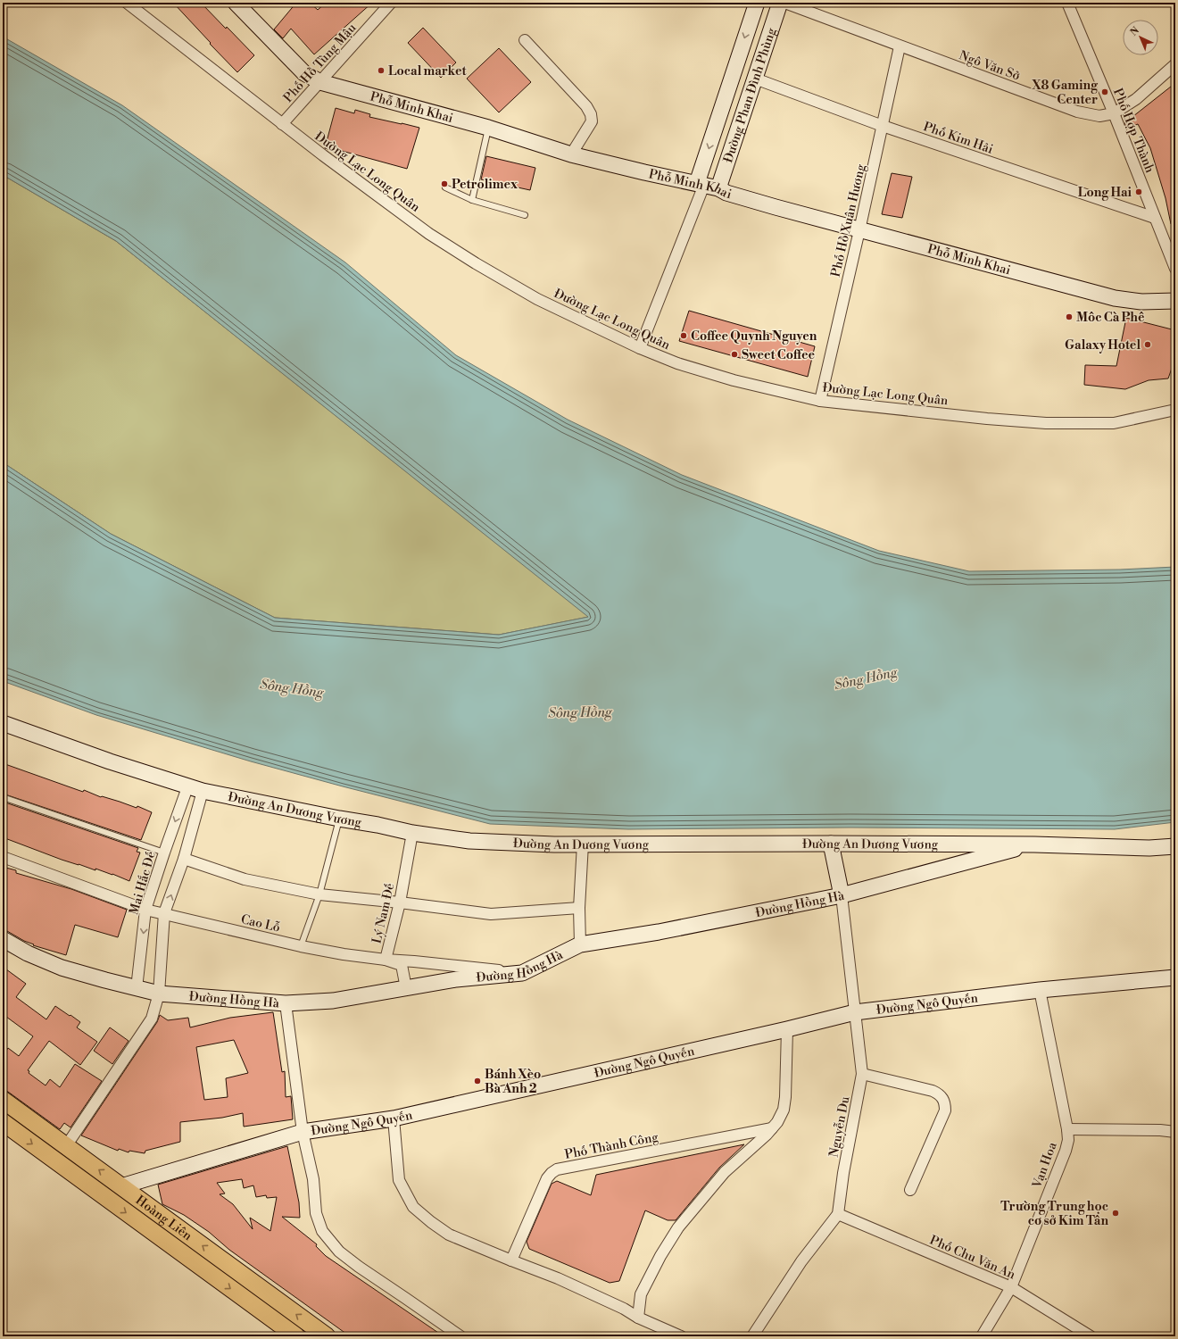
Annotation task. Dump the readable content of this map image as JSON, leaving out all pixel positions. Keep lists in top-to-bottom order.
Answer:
{
  "streets": {
    "main road": ["Hoàng Liên"],
    "street": [
      "Phố Hồ Tùng Mậu",
      "Ngô Văn Sở",
      "Đường Phan Đình Phùng",
      "Phỗ Minh Khai",
      "Phố Hợp Thành",
      "Phố Kim Hải",
      "Đường Lạc Long Quân",
      "Phố Hồ Xuân Hương",
      "Đường An Dương Vương",
      "Mai Hắc Đế",
      "Đường Hồng Hà",
      "Lý Nam Đế",
      "Cao Lỗ",
      "Đường Ngô Quyến",
      "Nguyễn Du",
      "Phố Thành Công",
      "Vạn Hoa",
      "Phố Chu Văn An"
    ]
  },
  "crossings": [
    ["Phố Hồ Tùng Mậu", "Phỗ Minh Khai"],
    ["Phố Hồ Tùng Mậu", "Đường Lạc Long Quân"],
    ["Ngô Văn Sở", "Phố Hợp Thành"],
    ["Ngô Văn Sở", "Phố Hồ Xuân Hương"],
    ["Đường Phan Đình Phùng", "Phỗ Minh Khai"],
    ["Đường Phan Đình Phùng", "Phố Kim Hải"],
    ["Phỗ Minh Khai", "Phố Hồ Xuân Hương"],
    ["Phố Hợp Thành", "Phố Kim Hải"],
    ["Phố Kim Hải", "Phố Hồ Xuân Hương"],
    ["Đường Lạc Long Quân", "Phố Hồ Xuân Hương"],
    ["Đường An Dương Vương", "Mai Hắc Đế"],
    ["Đường An Dương Vương", "Đường Hồng Hà"],
    ["Đường An Dương Vương", "Lý Nam Đế"],
    ["Mai Hắc Đế", "Đường Hồng Hà"],
    ["Mai Hắc Đế", "Cao Lỗ"],
    ["Đường Hồng Hà", "Lý Nam Đế"],
    ["Đường Hồng Hà", "Cao Lỗ"],
    ["Đường Hồng Hà", "Nguyễn Du"],
    ["Lý Nam Đế", "Cao Lỗ"],
    ["Đường Ngô Quyến", "Nguyễn Du"],
    ["Đường Ngô Quyến", "Vạn Hoa"],
    ["Đường Ngô Quyến", "Hoàng Liên"],
    ["Nguyễn Du", "Phố Chu Văn An"],
    ["Vạn Hoa", "Phố Chu Văn An"]
  ],
  "water": ["Sông Hồng"],
  "places": [
    "Local market",
    "X8 Gaming Center",
    "Petrolimex",
    "Long Hai",
    "Môc Cà Phê",
    "Coffee Quynh Nguyen",
    "Galaxy Hotel",
    "Sweet Coffee",
    "Bánh Xèo Bà Anh 2",
    "Trường Trung học cơ sở Kim Tân"
  ],
  "north": "top left"
}
